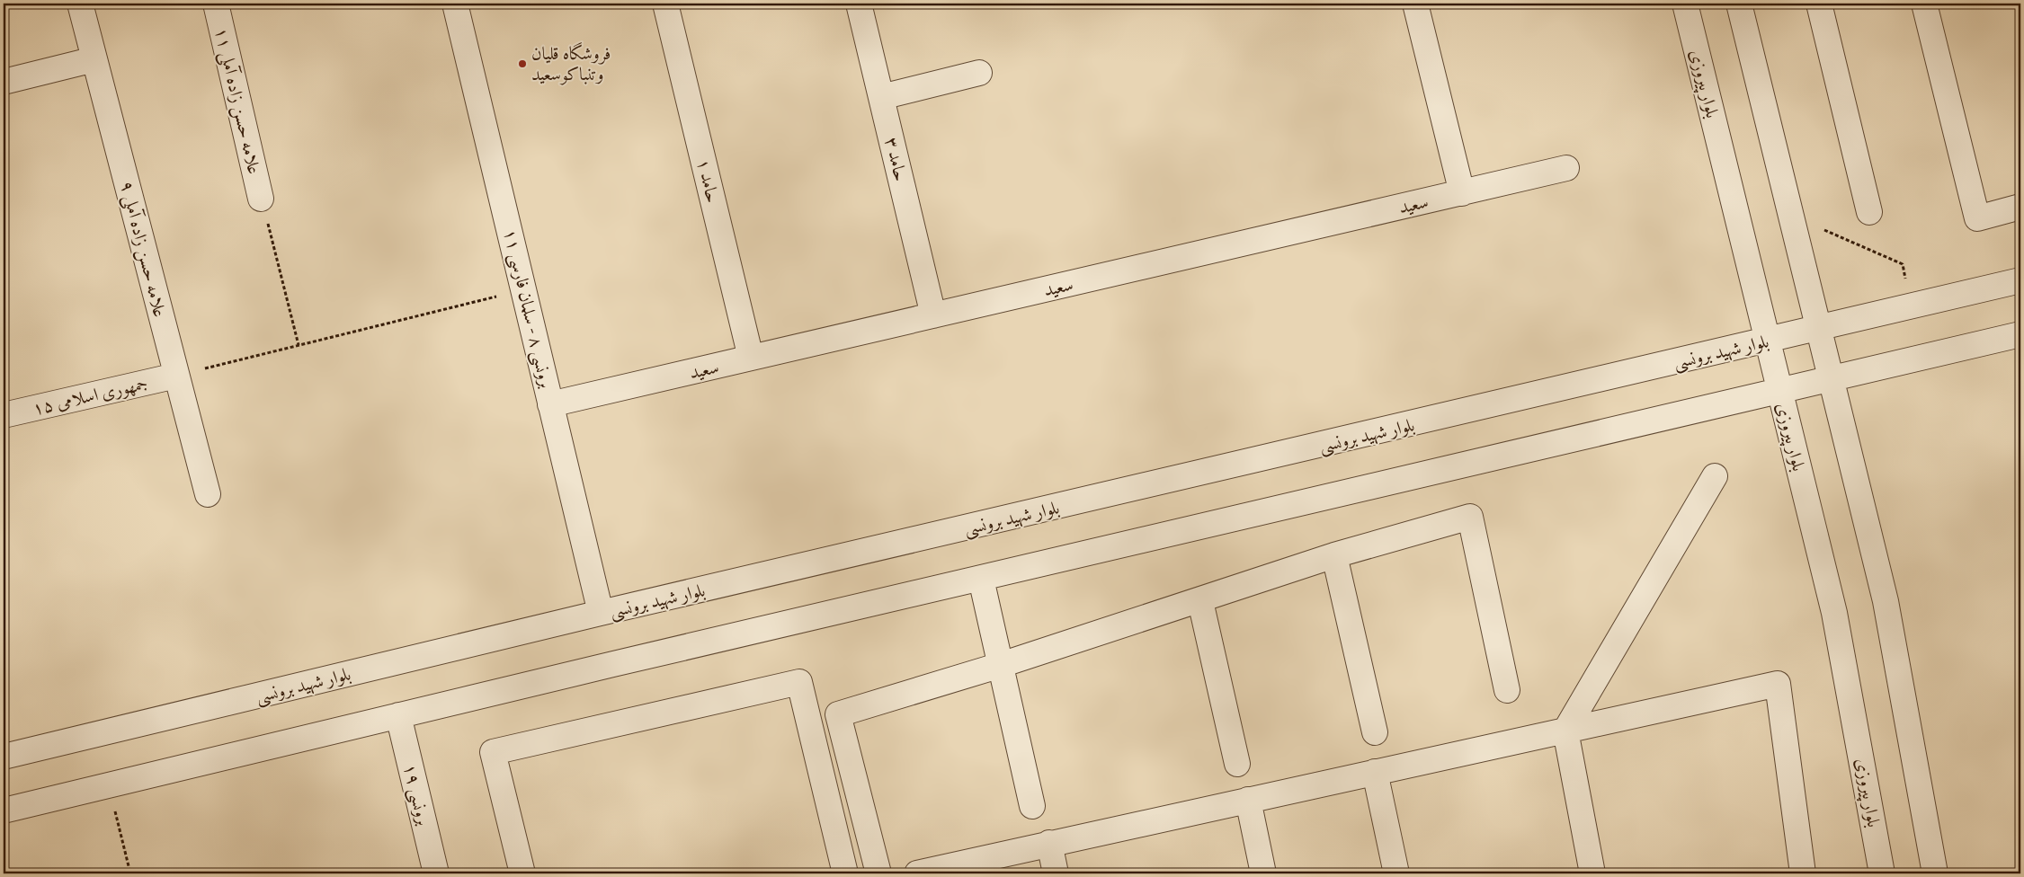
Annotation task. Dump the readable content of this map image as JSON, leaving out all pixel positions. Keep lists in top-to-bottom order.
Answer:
{
  "streets": {
    "street": [
      "بلوار پیروزی",
      "علامه حسن زاده آملی ۱۱",
      "حامد ۳",
      "حامد ۱",
      "سعید",
      "علامه حسن زاده آملی ۹",
      "برونسی ۸ - سلمان فارسی ۱۱",
      "بلوار شهید برونسی",
      "جمهوری اسلامی ۱۵",
      "برونسی ۱۹"
    ]
  },
  "crossings": [
    ["بلوار پیروزی", "بلوار شهید برونسی"],
    ["حامد ۳", "سعید"],
    ["حامد ۱", "سعید"],
    ["سعید", "برونسی ۸ - سلمان فارسی ۱۱"],
    ["علامه حسن زاده آملی ۹", "جمهوری اسلامی ۱۵"],
    ["برونسی ۸ - سلمان فارسی ۱۱", "بلوار شهید برونسی"]
  ],
  "places": ["فروشگاه قلیان وتنباکوسعید"]
}
